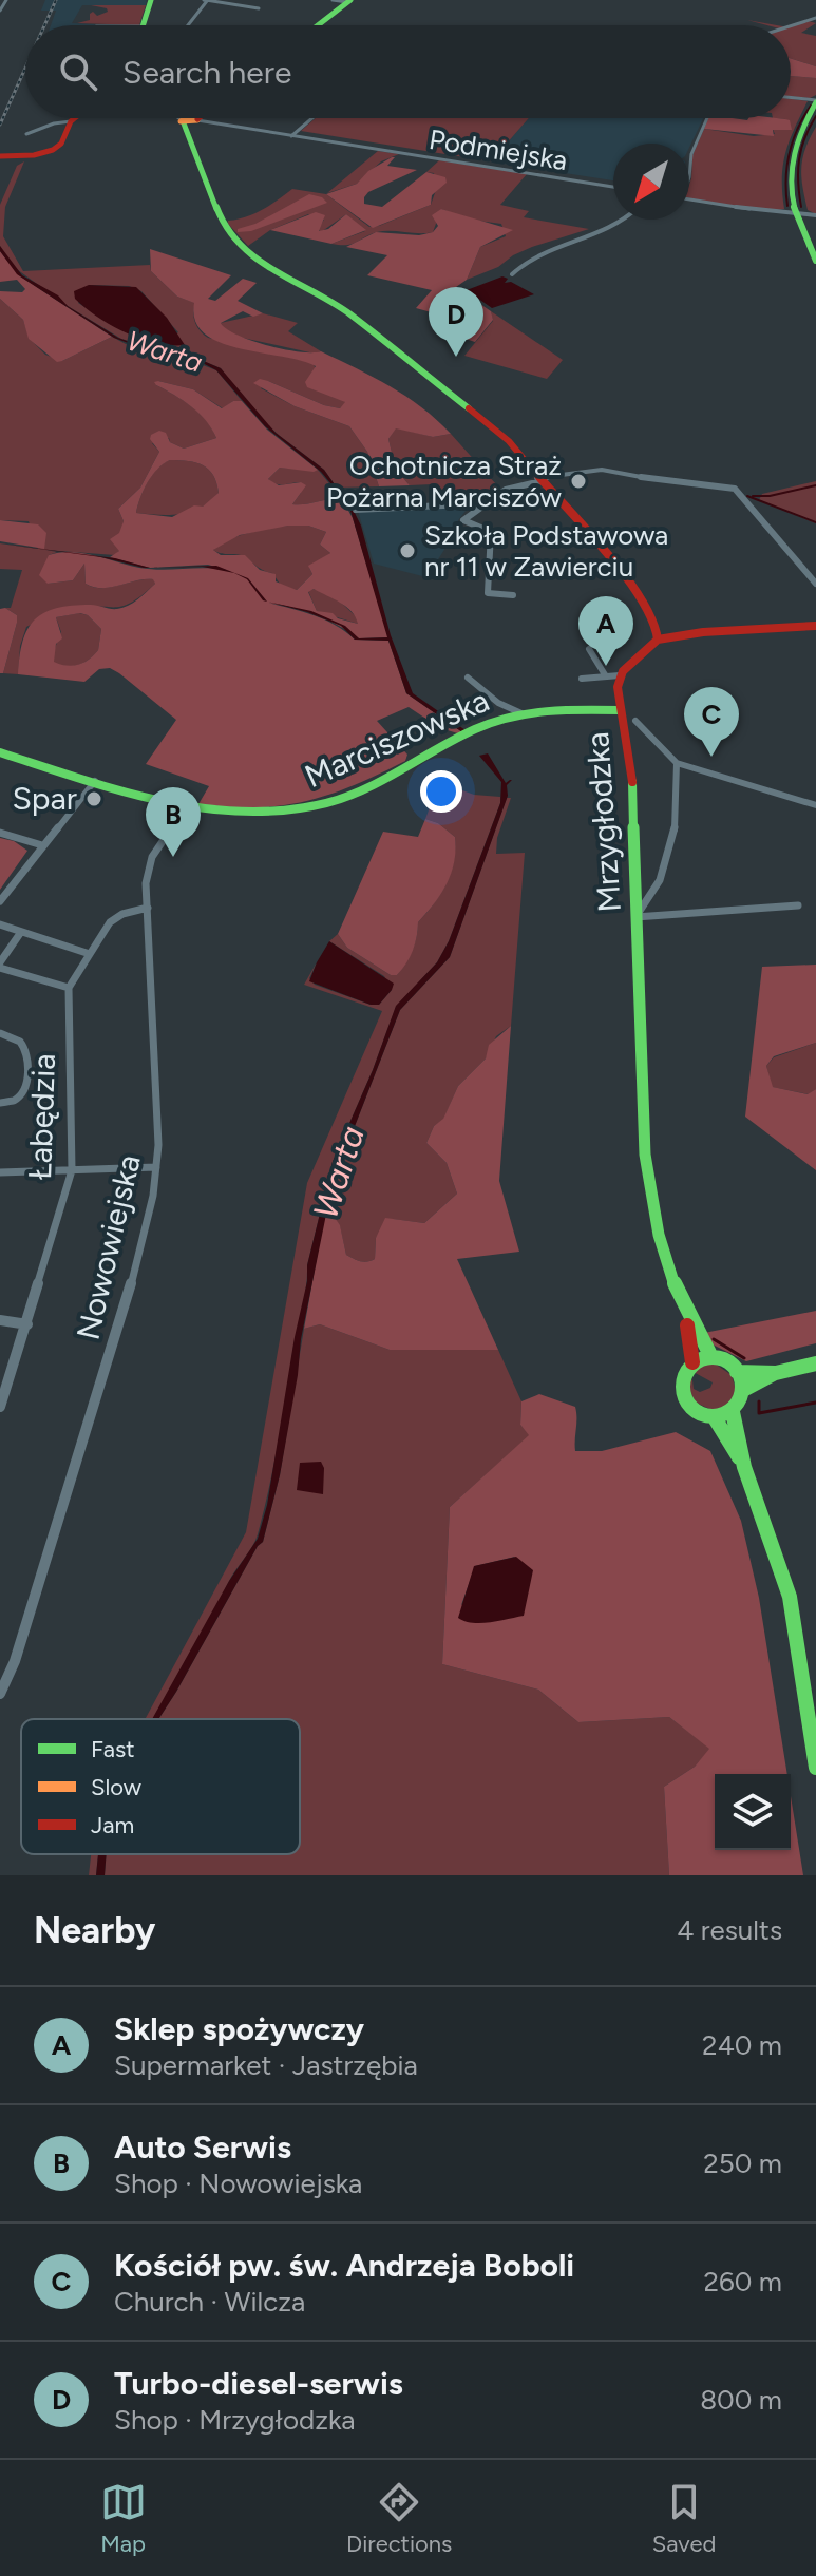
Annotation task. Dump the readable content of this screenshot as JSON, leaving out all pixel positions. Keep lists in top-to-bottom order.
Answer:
{
  "streets": {
    "street": [
      "Podmiejska",
      "Marciszowska",
      "Mrzygłodzka",
      "Łabędzia",
      "Nowowiejska"
    ]
  },
  "crossings": [
    ["Marciszowska", "Mrzygłodzka"],
    ["Marciszowska", "Nowowiejska"]
  ],
  "water": ["Warta"],
  "places": ["Ochotnicza Straż Pożarna Marciszów", "Szkoła Podstawowa nr 11 w Zawierciu", "Spar"],
  "legend": ["Fast", "Slow", "Jam"],
  "north": "bottom left",
  "page": {
    "search": "Search here",
    "pins": [
      "D",
      "A",
      "C",
      "B"
    ],
    "heading": ["Nearby", "4 results"],
    "list": [
      {
        "mark": "A",
        "name": "Sklep spożywczy",
        "note": "Supermarket · Jastrzębia",
        "value": "240 m"
      },
      {
        "mark": "B",
        "name": "Auto Serwis",
        "note": "Shop · Nowowiejska",
        "value": "250 m"
      },
      {
        "mark": "C",
        "name": "Kościół pw. św. Andrzeja Boboli",
        "note": "Church · Wilcza",
        "value": "260 m"
      },
      {
        "mark": "D",
        "name": "Turbo-diesel-serwis",
        "note": "Shop · Mrzygłodzka",
        "value": "800 m"
      }
    ],
    "nav": ["Map", "Directions", "Saved"]
  }
}
